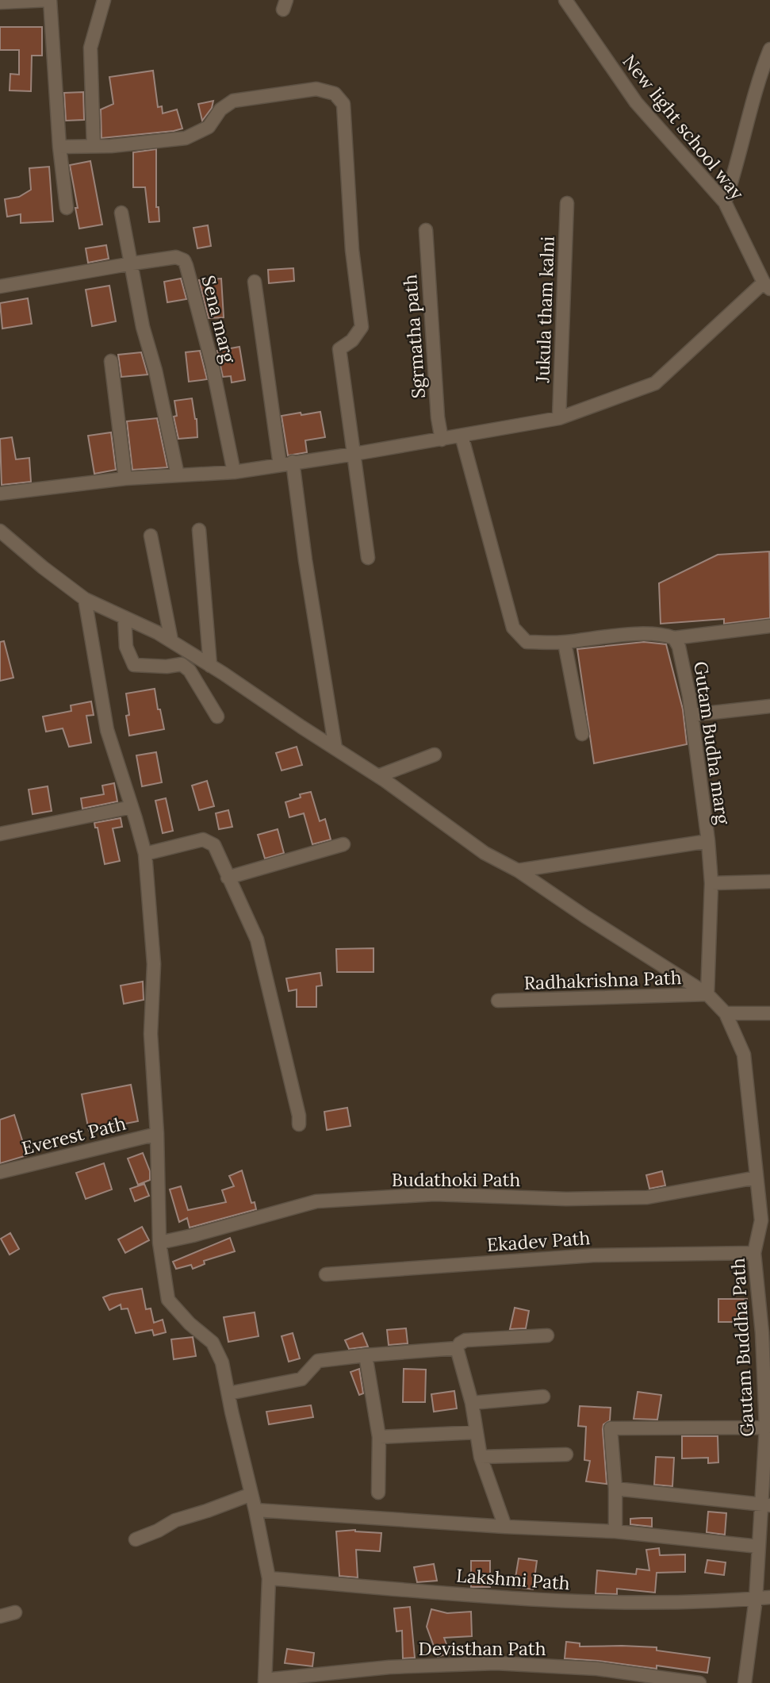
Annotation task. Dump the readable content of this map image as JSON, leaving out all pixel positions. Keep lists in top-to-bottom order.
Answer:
{
  "streets": {
    "street": [
      "New light school way",
      "Jukula tham kalni",
      "Sena marg",
      "Sgrmatha path",
      "Gutam Budha marg",
      "Radhakrishna Path",
      "Everest Path",
      "Budathoki Path",
      "Ekadev Path",
      "Gautam Buddha Path",
      "Lakshmi Path",
      "Devisthan Path"
    ]
  },
  "crossings": [
    ["Gutam Budha marg", "Radhakrishna Path"],
    ["Budathoki Path", "Gautam Buddha Path"],
    ["Ekadev Path", "Gautam Buddha Path"],
    ["Gautam Buddha Path", "Lakshmi Path"]
  ]
}
